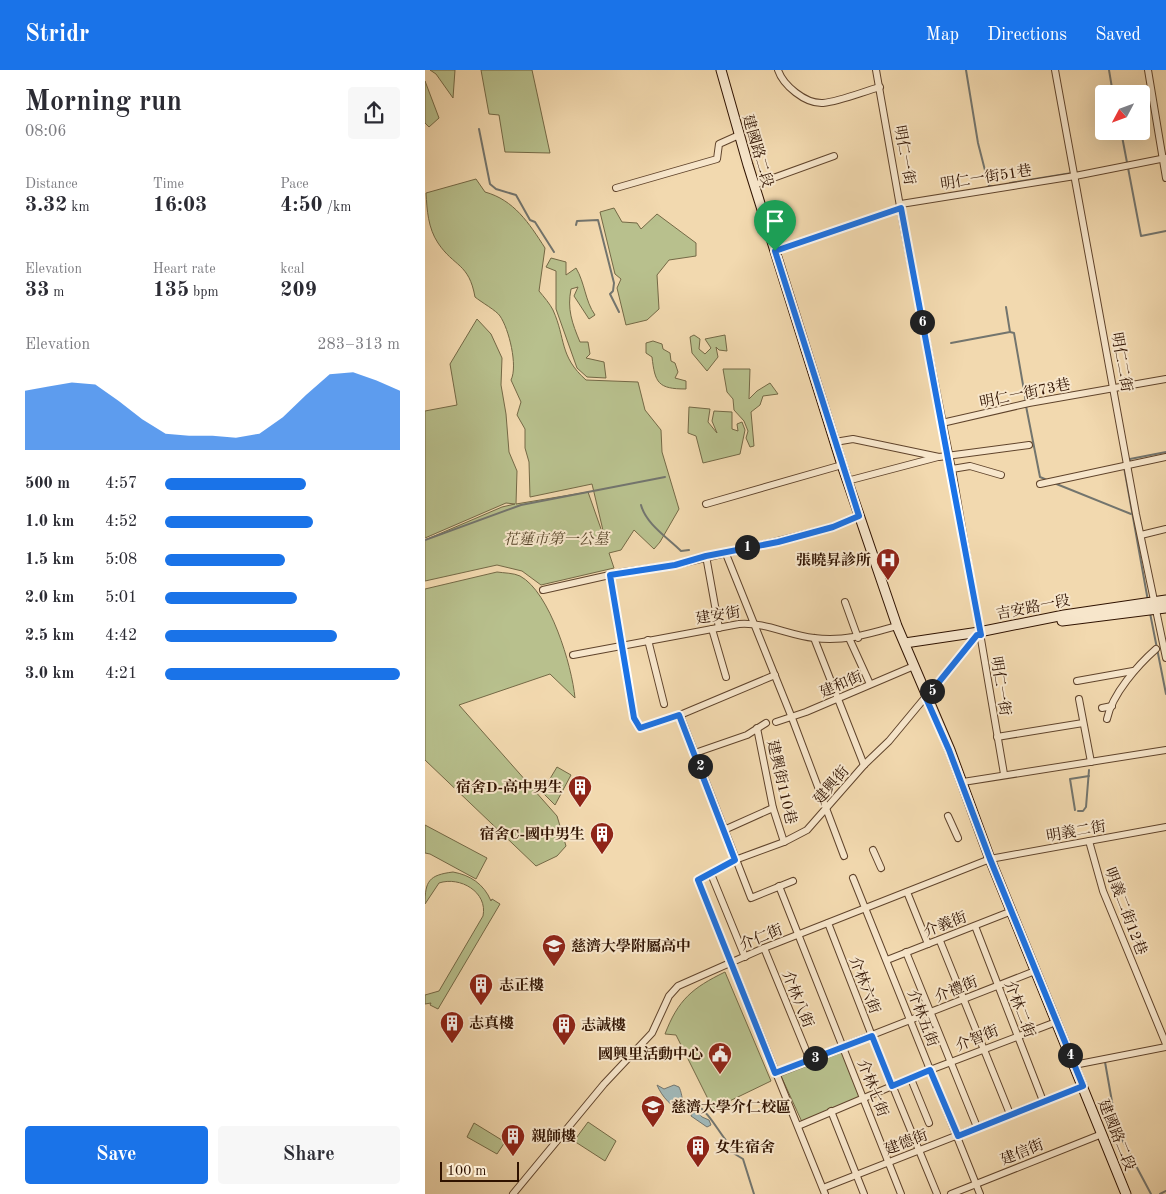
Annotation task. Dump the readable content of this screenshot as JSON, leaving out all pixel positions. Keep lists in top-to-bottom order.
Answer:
{
  "streets": {
    "street": [
      "建國路二段",
      "明仁一街",
      "明仁一街51巷",
      "明仁二街",
      "明仁一街73巷",
      "吉安路一段",
      "建安街",
      "建和街",
      "建興街110巷",
      "建興街",
      "明義二街",
      "明義二街12巷",
      "介義街",
      "介仁街",
      "介林六街",
      "介禮街",
      "介林八街",
      "介林二街",
      "介林五街",
      "介智街",
      "介林七街",
      "建德街",
      "建信街"
    ]
  },
  "crossings": [
    ["建國路二段", "明仁一街51巷"],
    ["建國路二段", "吉安路一段"],
    ["建國路二段", "建安街"],
    ["建國路二段", "建和街"],
    ["建國路二段", "建興街"],
    ["建國路二段", "明義二街"],
    ["建國路二段", "介義街"],
    ["建國路二段", "介仁街"],
    ["建國路二段", "介禮街"],
    ["建國路二段", "介智街"],
    ["建國路二段", "建德街"],
    ["建國路二段", "建信街"],
    ["明仁一街", "明仁一街51巷"],
    ["明仁一街", "明仁一街73巷"],
    ["明仁一街", "吉安路一段"],
    ["明仁一街", "建興街"],
    ["明仁一街51巷", "明仁二街"],
    ["明仁二街", "明仁一街73巷"],
    ["明仁二街", "吉安路一段"],
    ["吉安路一段", "建興街"],
    ["建興街110巷", "建興街"],
    ["明義二街", "明義二街12巷"],
    ["明義二街", "介仁街"],
    ["介義街", "介林二街"],
    ["介義街", "介林五街"],
    ["介仁街", "介林六街"],
    ["介仁街", "介林八街"],
    ["介仁街", "介林五街"],
    ["介仁街", "介林七街"],
    ["介林六街", "介禮街"],
    ["介林六街", "介智街"],
    ["介林六街", "建德街"],
    ["介禮街", "介林八街"],
    ["介禮街", "介林二街"],
    ["介禮街", "介林五街"],
    ["介禮街", "介林七街"],
    ["介林二街", "介智街"],
    ["介林二街", "建德街"],
    ["介林五街", "介智街"],
    ["介林五街", "建德街"],
    ["介林五街", "建信街"],
    ["介智街", "介林七街"],
    ["介林七街", "建德街"]
  ],
  "parks": ["花蓮市第一公墓"],
  "places": {
    "hospital": ["張曉昇診所"],
    "building": [
      "宿舍D-高中男生",
      "宿舍C-國中男生",
      "志正樓",
      "志真樓",
      "志誠樓",
      "親師樓",
      "女生宿舍"
    ],
    "school or university": ["慈濟大學附屬高中", "慈濟大學介仁校區"],
    "public building": ["國興里活動中心"]
  },
  "scale_bar": "100 m",
  "north": "bottom left",
  "page": {
    "header": "Stridr",
    "nav": ["Map", "Directions", "Saved"],
    "heading": ["Morning run", "08:06"],
    "stats": [
      ["Distance", "3.32 km"],
      ["Time", "16:03"],
      ["Pace", "4:50 /km"],
      ["Elevation", "33 m"],
      ["Heart rate", "135 bpm"],
      ["kcal", "209"]
    ],
    "pins": [
      "6",
      "1",
      "5",
      "2",
      "4",
      "3"
    ],
    "chart": ["Elevation", "283–313 m"],
    "list": [
      {
        "name": "500 m",
        "note": "4:57"
      },
      {
        "name": "1.0 km",
        "note": "4:52"
      },
      {
        "name": "1.5 km",
        "note": "5:08"
      },
      {
        "name": "2.0 km",
        "note": "5:01"
      },
      {
        "name": "2.5 km",
        "note": "4:42"
      },
      {
        "name": "3.0 km",
        "note": "4:21"
      }
    ],
    "buttons": ["Save", "Share"],
    "scale": "100 m"
  }
}
